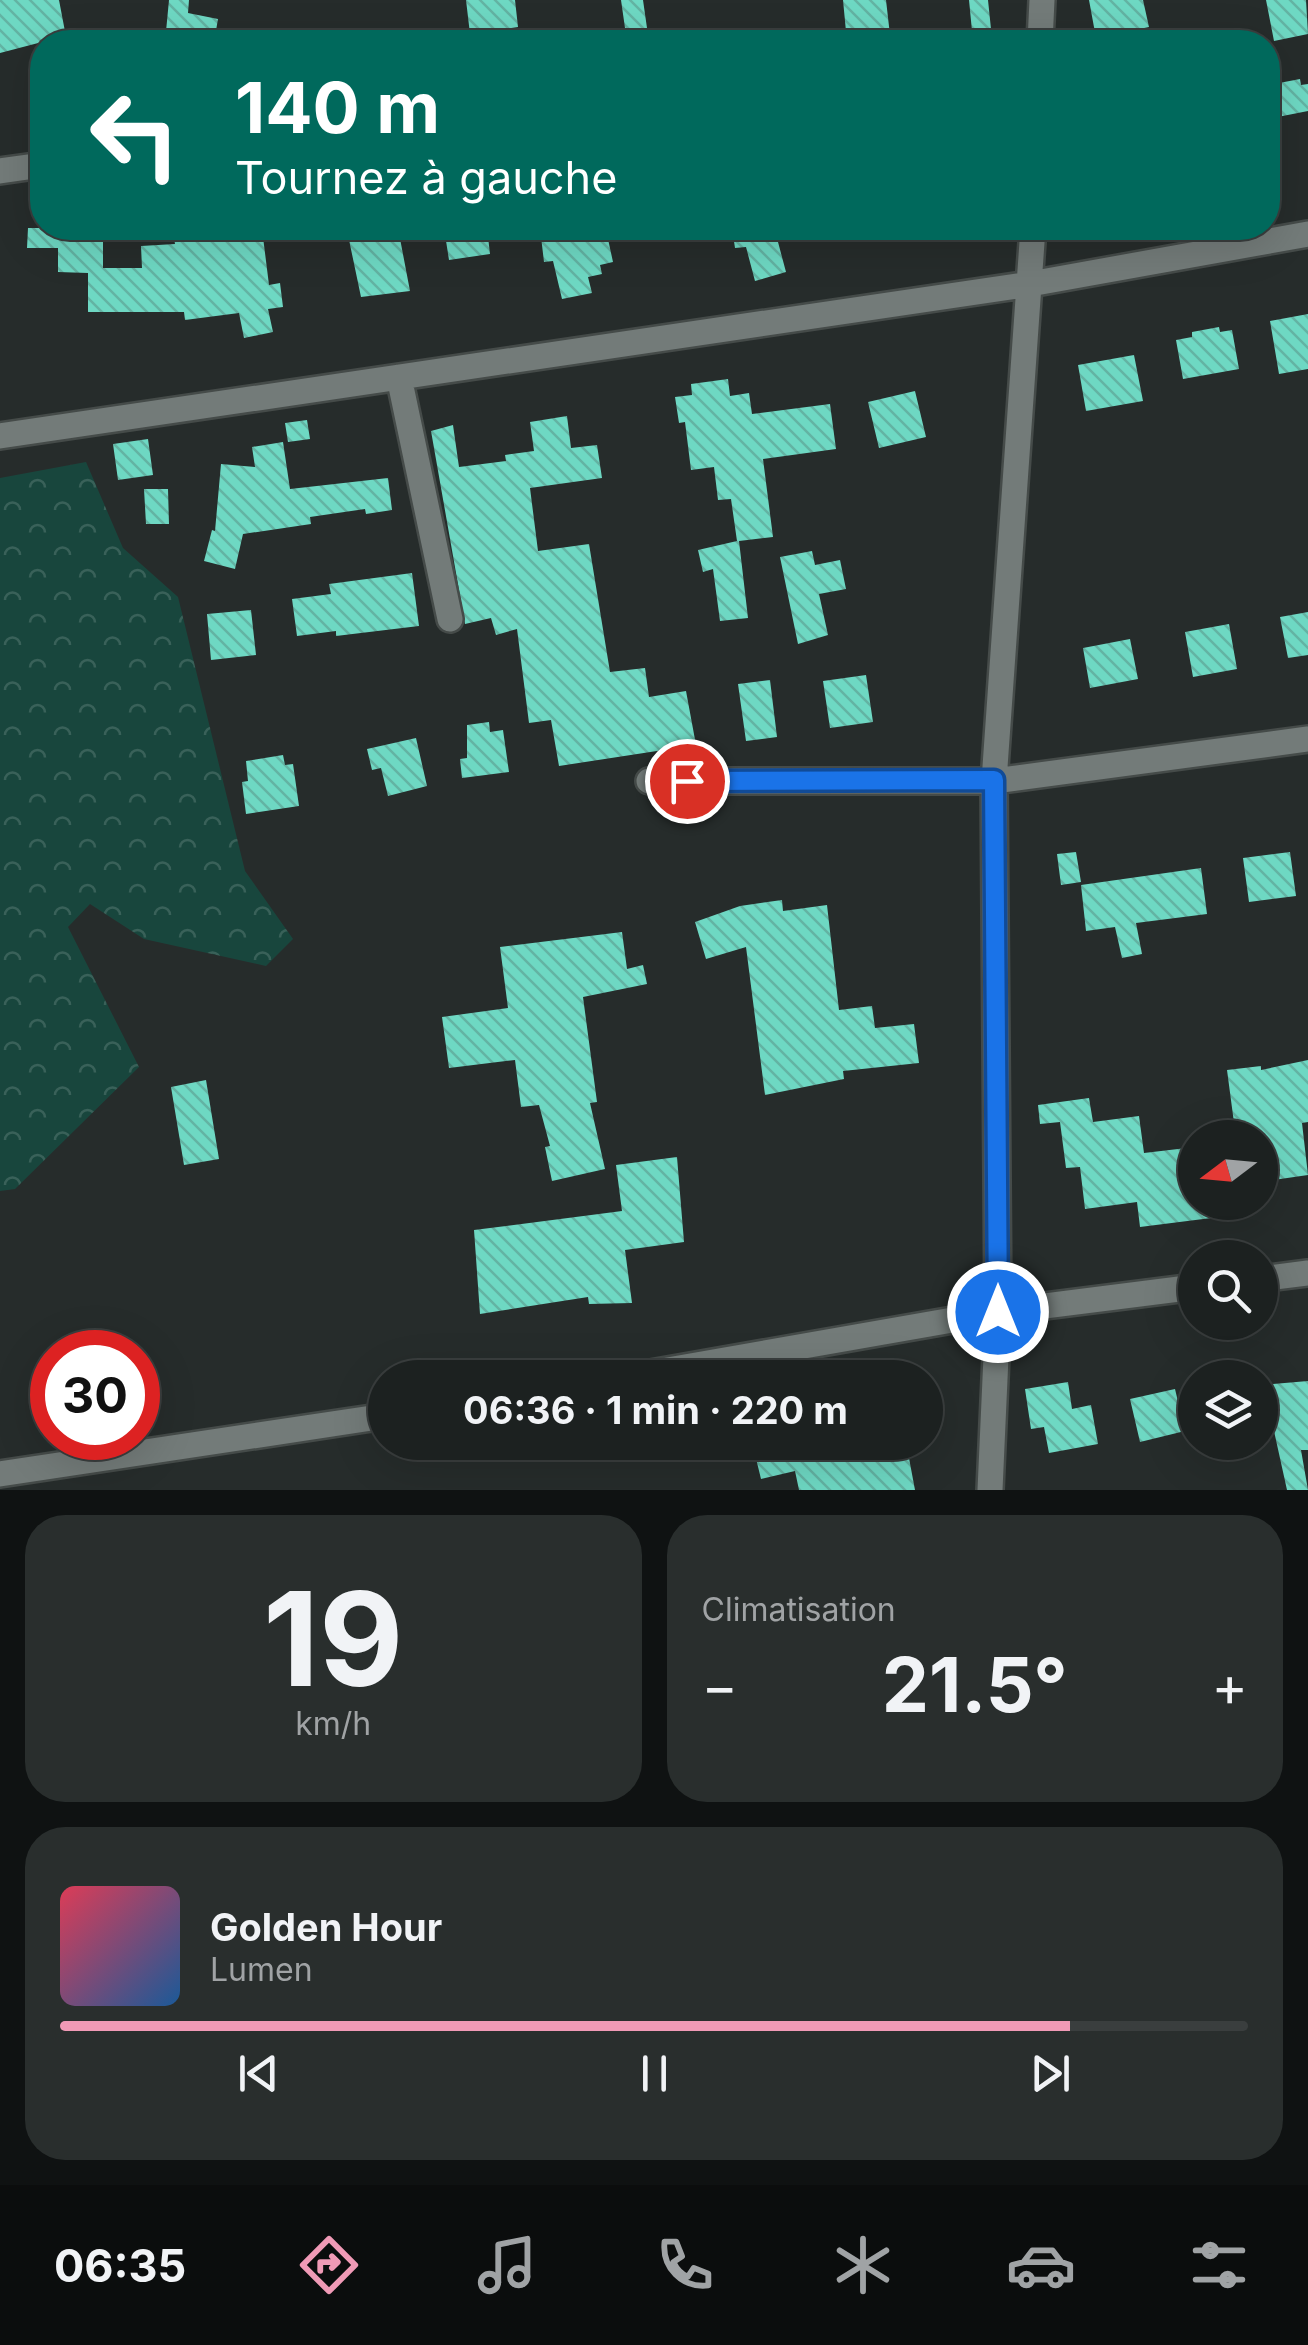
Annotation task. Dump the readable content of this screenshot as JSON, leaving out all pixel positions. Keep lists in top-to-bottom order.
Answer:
{
  "north": "left",
  "page": {
    "turn": ["140 m", "Tournez à gauche"],
    "limit": "30",
    "trip": "06:36 · 1 min · 220 m",
    "tile": [
      ["19", "km/h"],
      "Climatisation"
    ],
    "heat": ["−", "21.5°", "+"],
    "song": ["Golden Hour", "Lumen"],
    "tabs": "06:35"
  }
}
